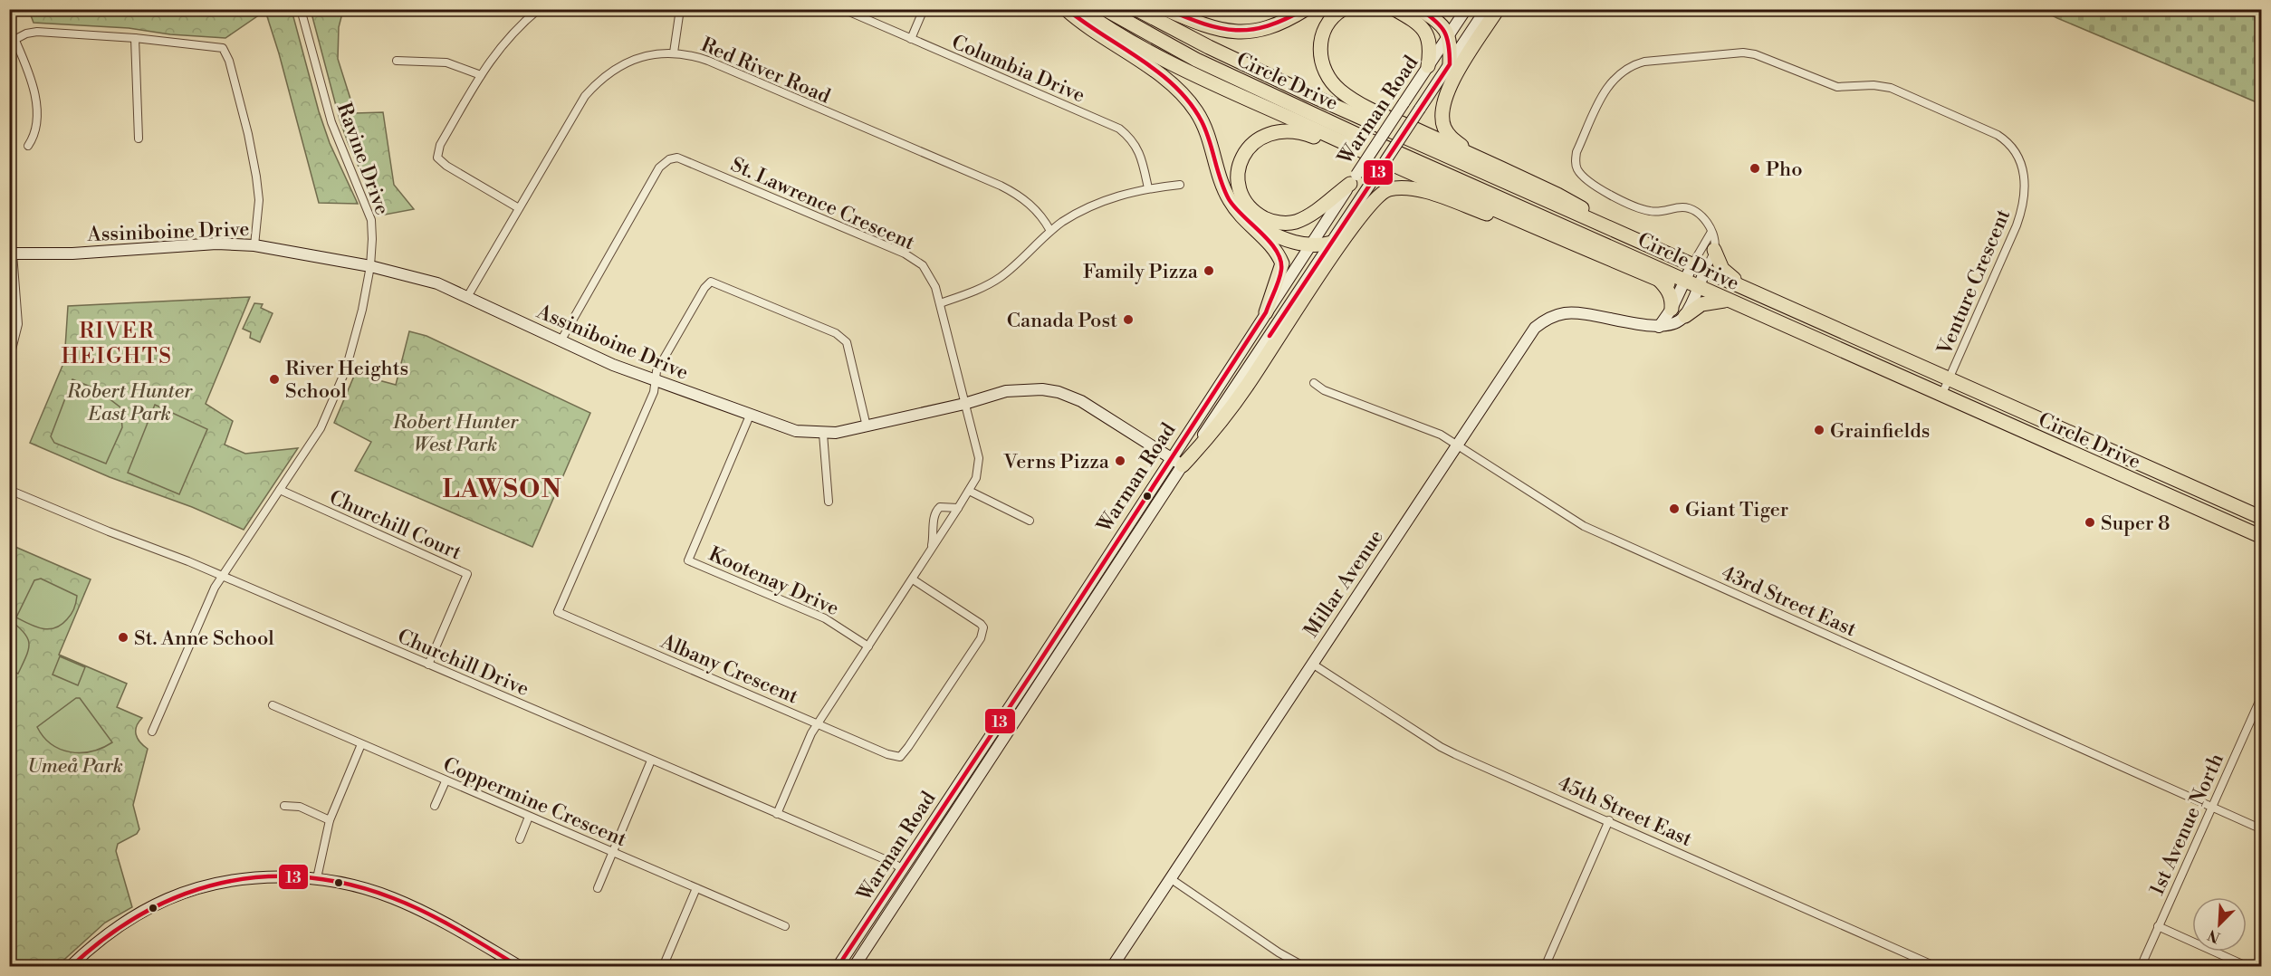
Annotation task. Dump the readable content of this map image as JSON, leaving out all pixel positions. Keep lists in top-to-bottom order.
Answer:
{
  "streets": {
    "highway": ["Circle Drive"],
    "street": [
      "Columbia Drive",
      "Red River Road",
      "Warman Road",
      "Ravine Drive",
      "St. Lawrence Crescent",
      "Assiniboine Drive",
      "Venture Crescent",
      "Churchill Court",
      "Kootenay Drive",
      "Millar Avenue",
      "43rd Street East",
      "Churchill Drive",
      "Albany Crescent",
      "Coppermine Crescent",
      "45th Street East",
      "1st Avenue North"
    ]
  },
  "crossings": [
    ["Red River Road", "Assiniboine Drive"],
    ["Circle Drive", "Venture Crescent"],
    ["Warman Road", "Assiniboine Drive"],
    ["Warman Road", "Churchill Drive"],
    ["Ravine Drive", "Assiniboine Drive"],
    ["Ravine Drive", "Churchill Court"],
    ["Ravine Drive", "Churchill Drive"],
    ["St. Lawrence Crescent", "Assiniboine Drive"],
    ["St. Lawrence Crescent", "Kootenay Drive"],
    ["St. Lawrence Crescent", "Churchill Drive"],
    ["St. Lawrence Crescent", "Albany Crescent"],
    ["Assiniboine Drive", "Kootenay Drive"],
    ["Assiniboine Drive", "Albany Crescent"],
    ["Churchill Court", "Churchill Drive"],
    ["Millar Avenue", "43rd Street East"],
    ["Millar Avenue", "45th Street East"],
    ["43rd Street East", "1st Avenue North"]
  ],
  "districts": ["RIVER HEIGHTS", "LAWSON"],
  "parks": ["Robert Hunter East Park", "Robert Hunter West Park", "Umeå Park"],
  "places": [
    "Pho",
    "Family Pizza",
    "Canada Post",
    "River Heights School",
    "Grainfields",
    "Verns Pizza",
    "Giant Tiger",
    "Super 8",
    "St. Anne School"
  ],
  "lines": ["transit line 13"],
  "north": "bottom left"
}
